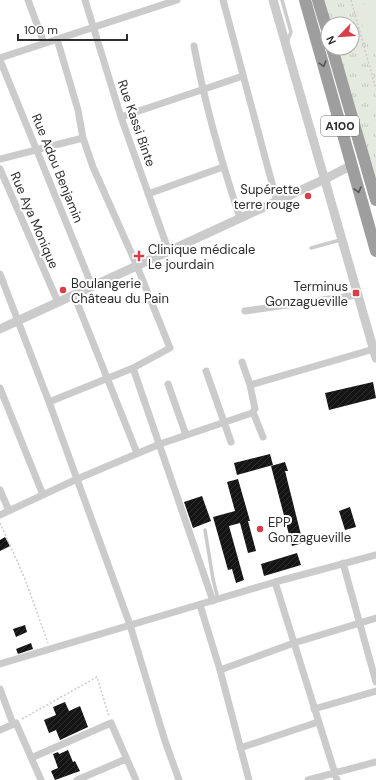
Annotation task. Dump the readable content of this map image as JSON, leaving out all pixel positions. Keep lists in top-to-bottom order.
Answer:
{
  "streets": {
    "highway": ["A100"],
    "street": ["Rue Kassi Binte", "Rue Adou Benjamin", "Rue Aya Monique"]
  },
  "places": {
    "other": ["Supérette terre rouge", "Boulangerie Château du Pain", "EPP Gonzagueville"],
    "health": ["Clinique médicale Le jourdain"],
    "transit": ["Terminus Gonzagueville"]
  },
  "scale_bar": "100 m",
  "north": "bottom left"
}
